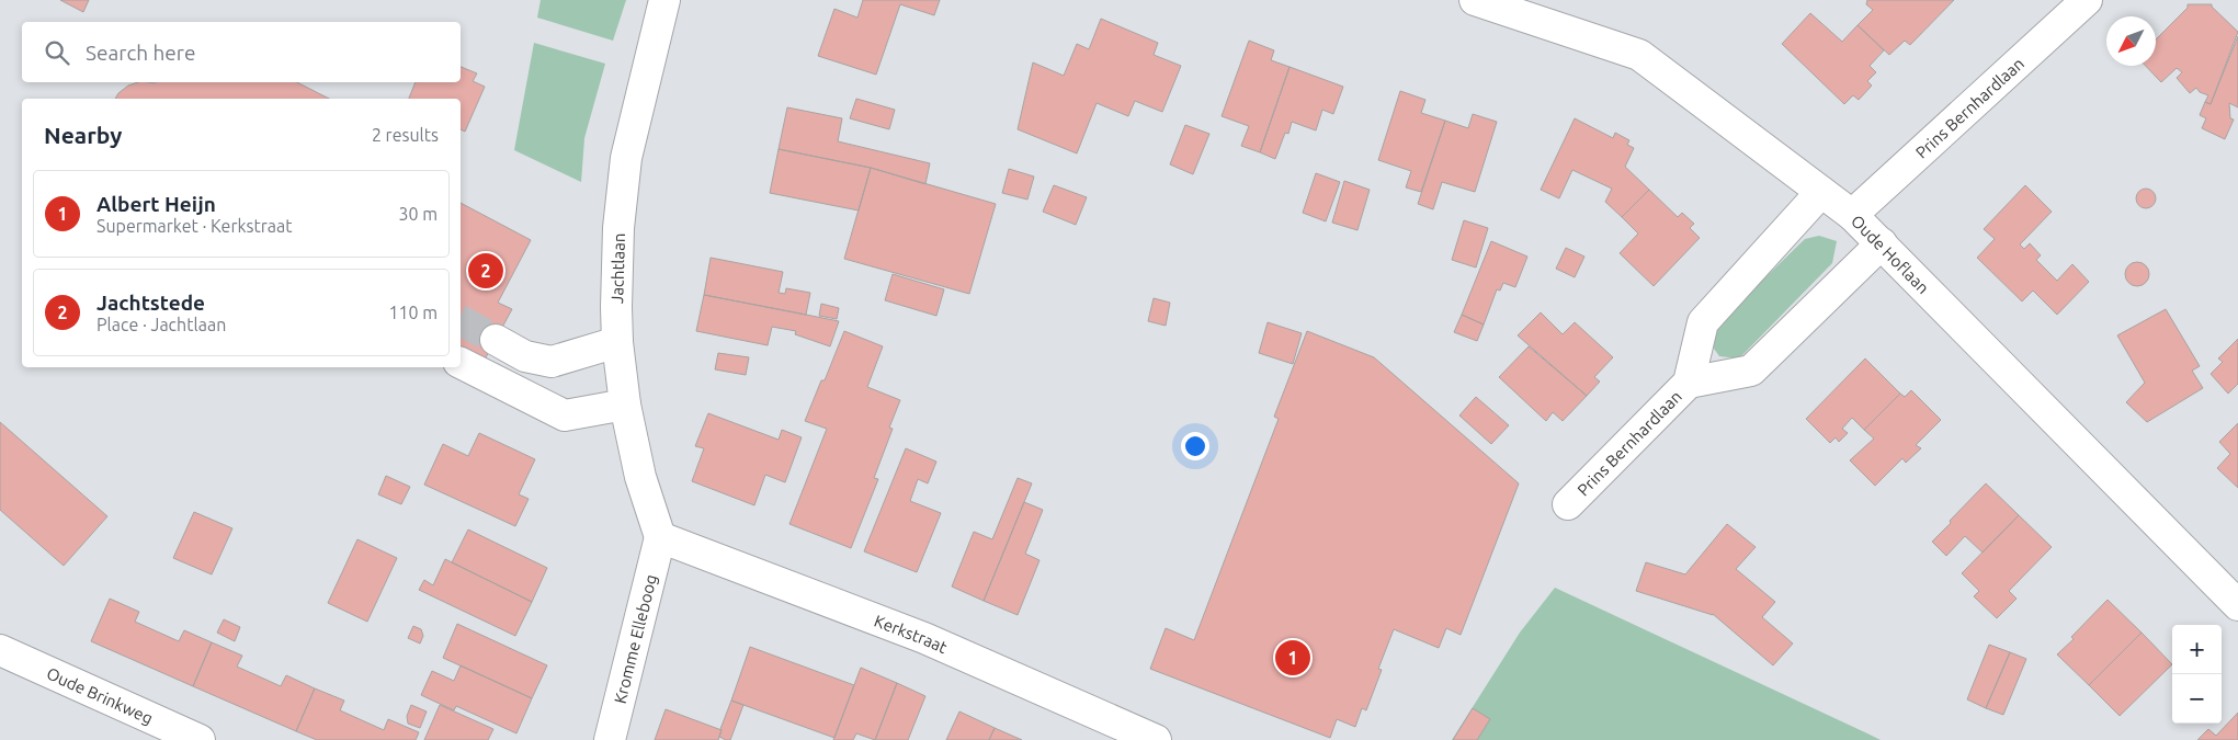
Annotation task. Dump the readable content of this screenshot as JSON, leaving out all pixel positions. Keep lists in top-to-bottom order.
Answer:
{
  "streets": {
    "street": [
      "Prins Bernhardlaan",
      "Oude Hoflaan",
      "Jachtlaan",
      "Kerkstraat",
      "Kromme Elleboog",
      "Oude Brinkweg"
    ]
  },
  "crossings": [
    ["Prins Bernhardlaan", "Oude Hoflaan"],
    ["Jachtlaan", "Kerkstraat"],
    ["Jachtlaan", "Kromme Elleboog"],
    ["Kerkstraat", "Kromme Elleboog"]
  ],
  "north": "bottom left",
  "page": {
    "search": "Search here",
    "heading": ["Nearby", "2 results"],
    "list": [
      {
        "mark": "1",
        "name": "Albert Heijn",
        "note": "Supermarket · Kerkstraat",
        "value": "30 m"
      },
      {
        "mark": "2",
        "name": "Jachtstede",
        "note": "Place · Jachtlaan",
        "value": "110 m"
      }
    ],
    "pins": ["2", "1"],
    "map_buttons": ["+", "−"]
  }
}
